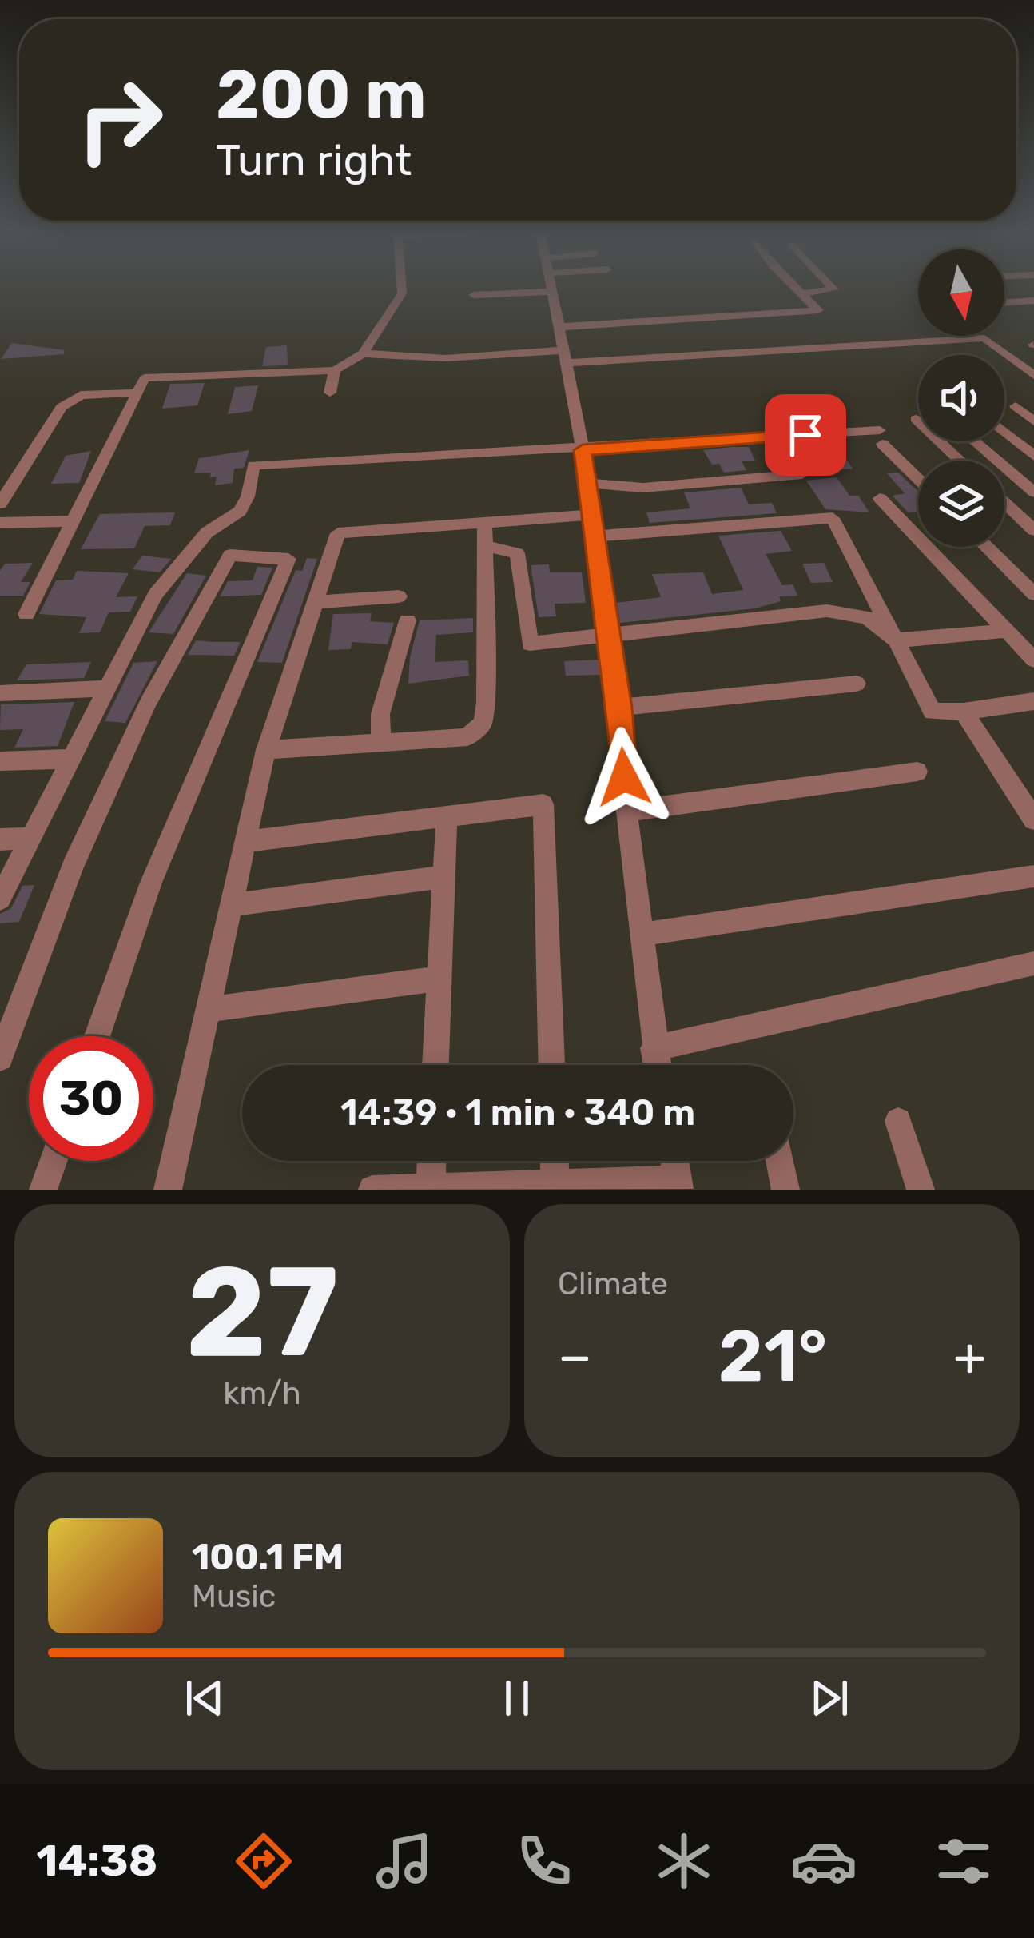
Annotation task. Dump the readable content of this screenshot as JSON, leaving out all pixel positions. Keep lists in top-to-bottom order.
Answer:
{
  "north": "bottom",
  "page": {
    "turn": ["200 m", "Turn right"],
    "limit": "30",
    "trip": "14:39 · 1 min · 340 m",
    "tile": [
      ["27", "km/h"],
      "Climate"
    ],
    "heat": ["−", "21°", "+"],
    "song": ["100.1 FM", "Music"],
    "tabs": "14:38"
  }
}
